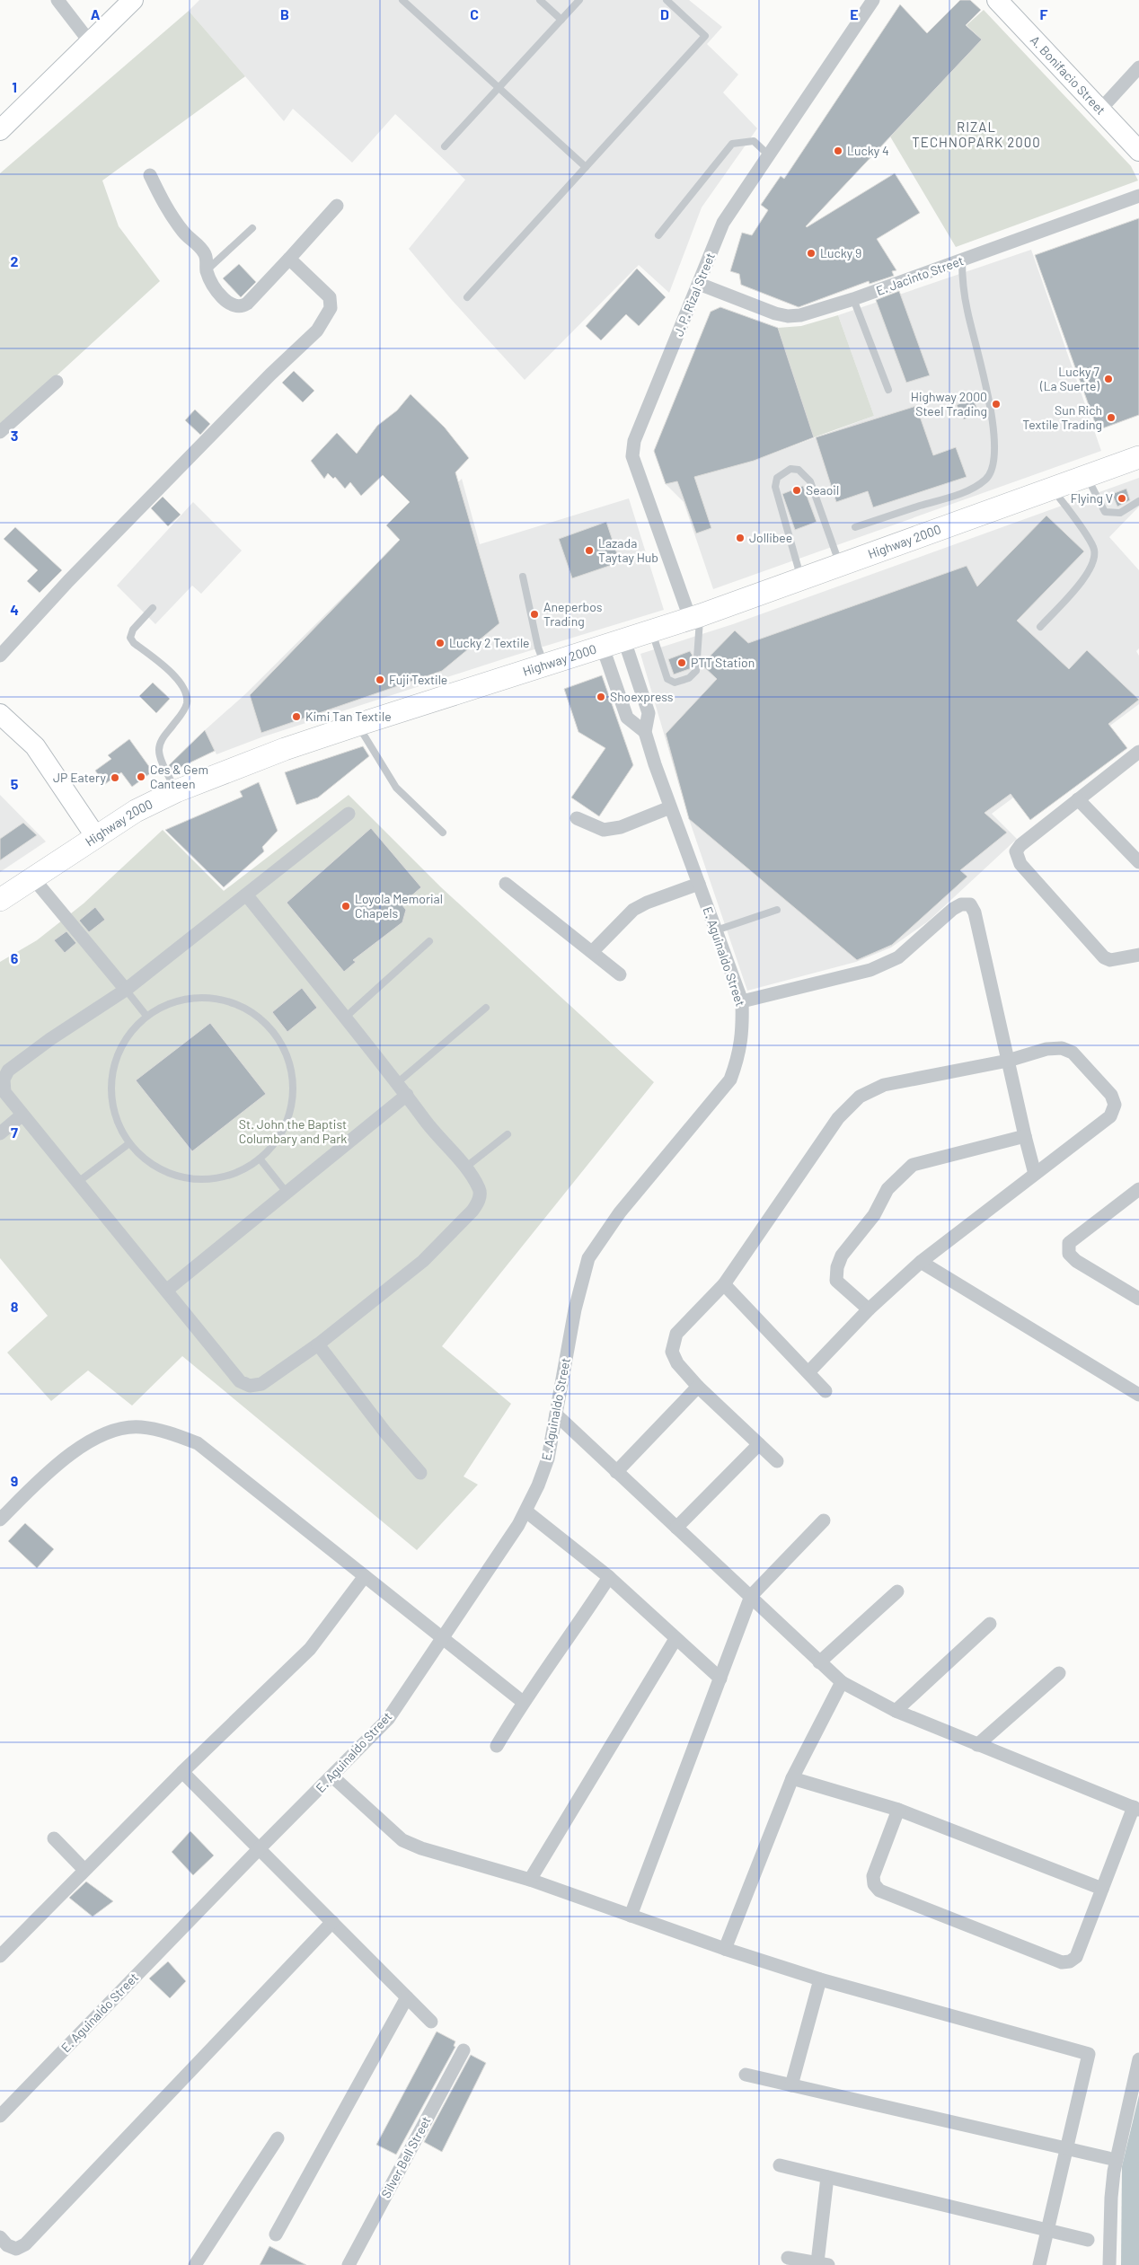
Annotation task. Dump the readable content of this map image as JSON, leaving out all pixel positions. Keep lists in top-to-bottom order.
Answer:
{
  "streets": {
    "main road": ["Highway 2000"],
    "street": [
      "A. Bonifacio Street",
      "E. Jacinto Street",
      "J. P. Rizal Street",
      "E. Aguinaldo Street",
      "Silver Bell Street"
    ]
  },
  "crossings": [
    ["E. Jacinto Street", "J. P. Rizal Street"],
    ["J. P. Rizal Street", "Highway 2000"],
    ["Highway 2000", "E. Aguinaldo Street"]
  ],
  "districts": ["RIZAL TECHNOPARK 2000"],
  "parks": ["St. John the Baptist Columbary and Park"],
  "places": [
    "Lucky 4",
    "Lucky 9",
    "Lucky 7 (La Suerte)",
    "Highway 2000 Steel Trading",
    "Sun Rich Textile Trading",
    "Seaoil",
    "Flying V",
    "Jollibee",
    "Lazada Taytay Hub",
    "Aneperbos Trading",
    "Lucky 2 Textile",
    "PTT Station",
    "Fuji Textile",
    "Shoexpress",
    "Kimi Tan Textile",
    "Ces & Gem Canteen",
    "JP Eatery",
    "Loyola Memorial Chapels"
  ],
  "grid": {
    "columns": [
      "A",
      "B",
      "C",
      "D",
      "E",
      "F"
    ],
    "rows": [
      "1",
      "2",
      "3",
      "4",
      "5",
      "6",
      "7",
      "8",
      "9"
    ]
  }
}
